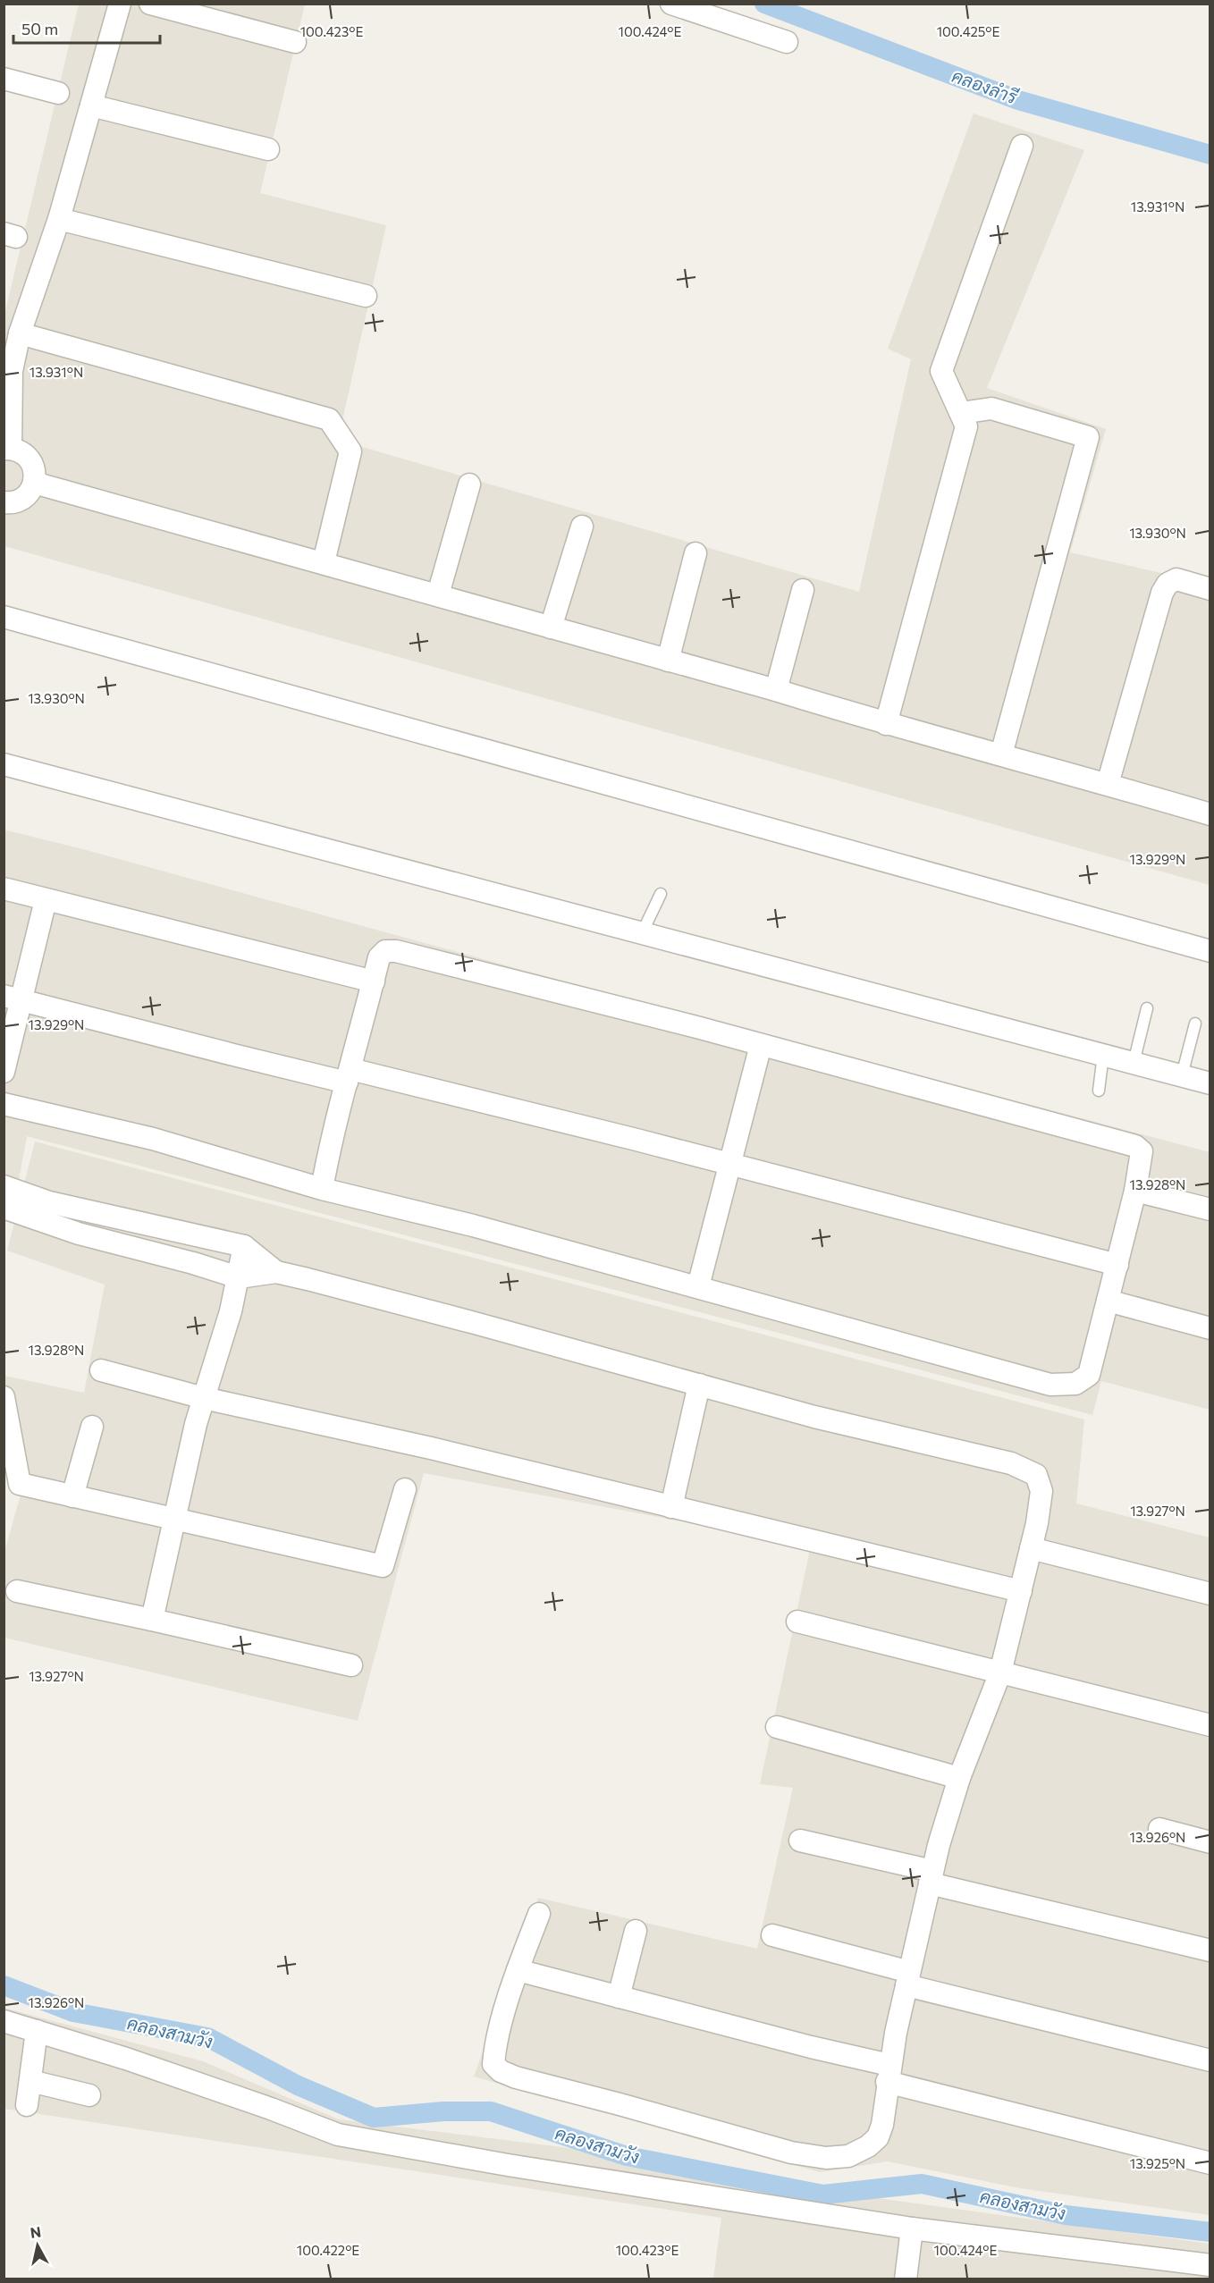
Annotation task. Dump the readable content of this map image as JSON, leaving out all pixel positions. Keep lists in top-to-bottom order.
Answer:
{
  "water": ["คลองลำรี", "คลองสามวัง"],
  "scale_bar": "50 m",
  "north": "top",
  "coordinates": [
    "100.423°E",
    "100.424°E",
    "100.425°E",
    "13.931°N",
    "13.930°N",
    "13.929°N",
    "13.928°N",
    "13.927°N",
    "13.926°N",
    "13.925°N",
    "100.422°E"
  ]
}
